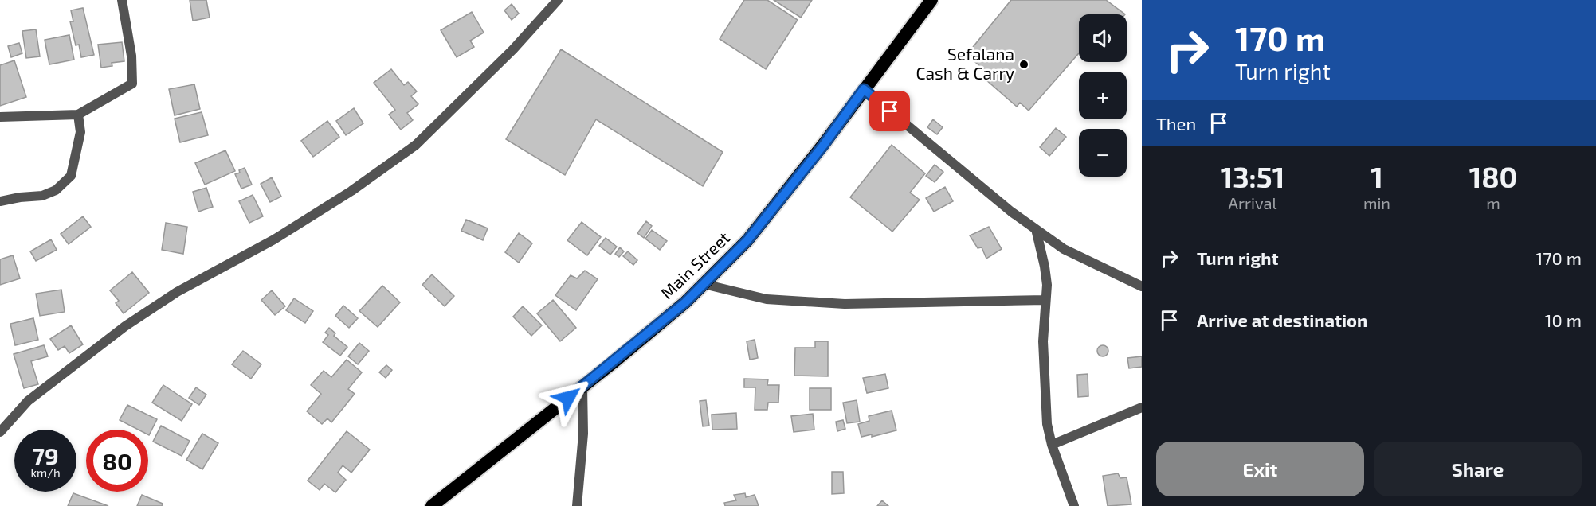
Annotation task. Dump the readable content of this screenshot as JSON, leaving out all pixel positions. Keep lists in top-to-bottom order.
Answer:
{
  "streets": {
    "highway": ["Main Street"]
  },
  "places": ["Sefalana Cash & Carry"],
  "page": {
    "turn": ["170 m", "Turn right"],
    "map_buttons": ["+", "−"],
    "then": "Then",
    "eta": [
      "13:51",
      "Arrival",
      "1",
      "min",
      "180",
      "m"
    ],
    "list": [
      {
        "name": "Turn right",
        "value": "170 m"
      },
      {
        "name": "Arrive at destination",
        "value": "10 m"
      }
    ],
    "speed": "79 km/h",
    "limit": "80",
    "buttons": ["Exit", "Share"]
  }
}
